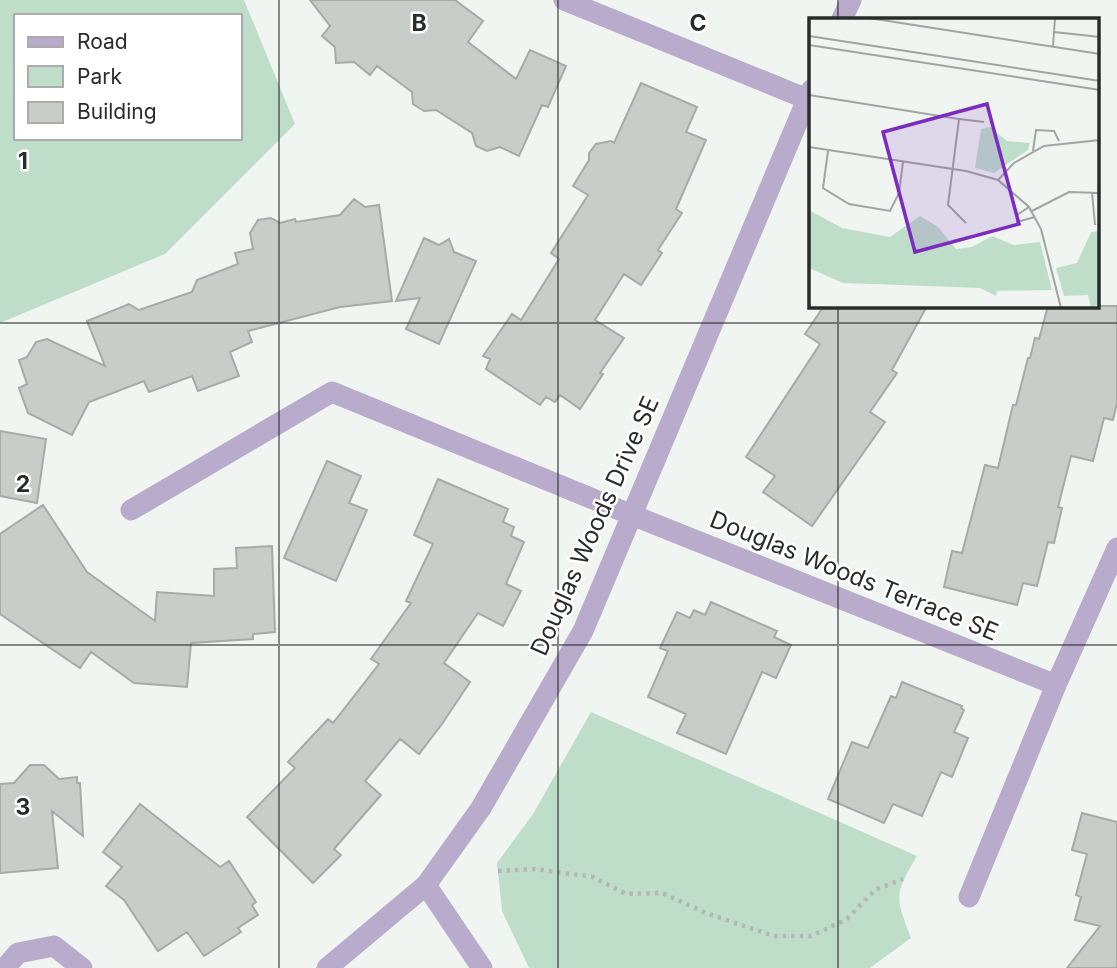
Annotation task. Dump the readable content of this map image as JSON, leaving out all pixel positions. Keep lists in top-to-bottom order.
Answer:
{
  "streets": {
    "street": ["Douglas Woods Drive SE", "Douglas Woods Terrace SE"]
  },
  "crossings": [
    ["Douglas Woods Drive SE", "Douglas Woods Terrace SE"]
  ],
  "legend": ["Road", "Park", "Building"],
  "grid": {
    "columns": ["B", "C"],
    "rows": ["1", "2", "3"]
  }
}
